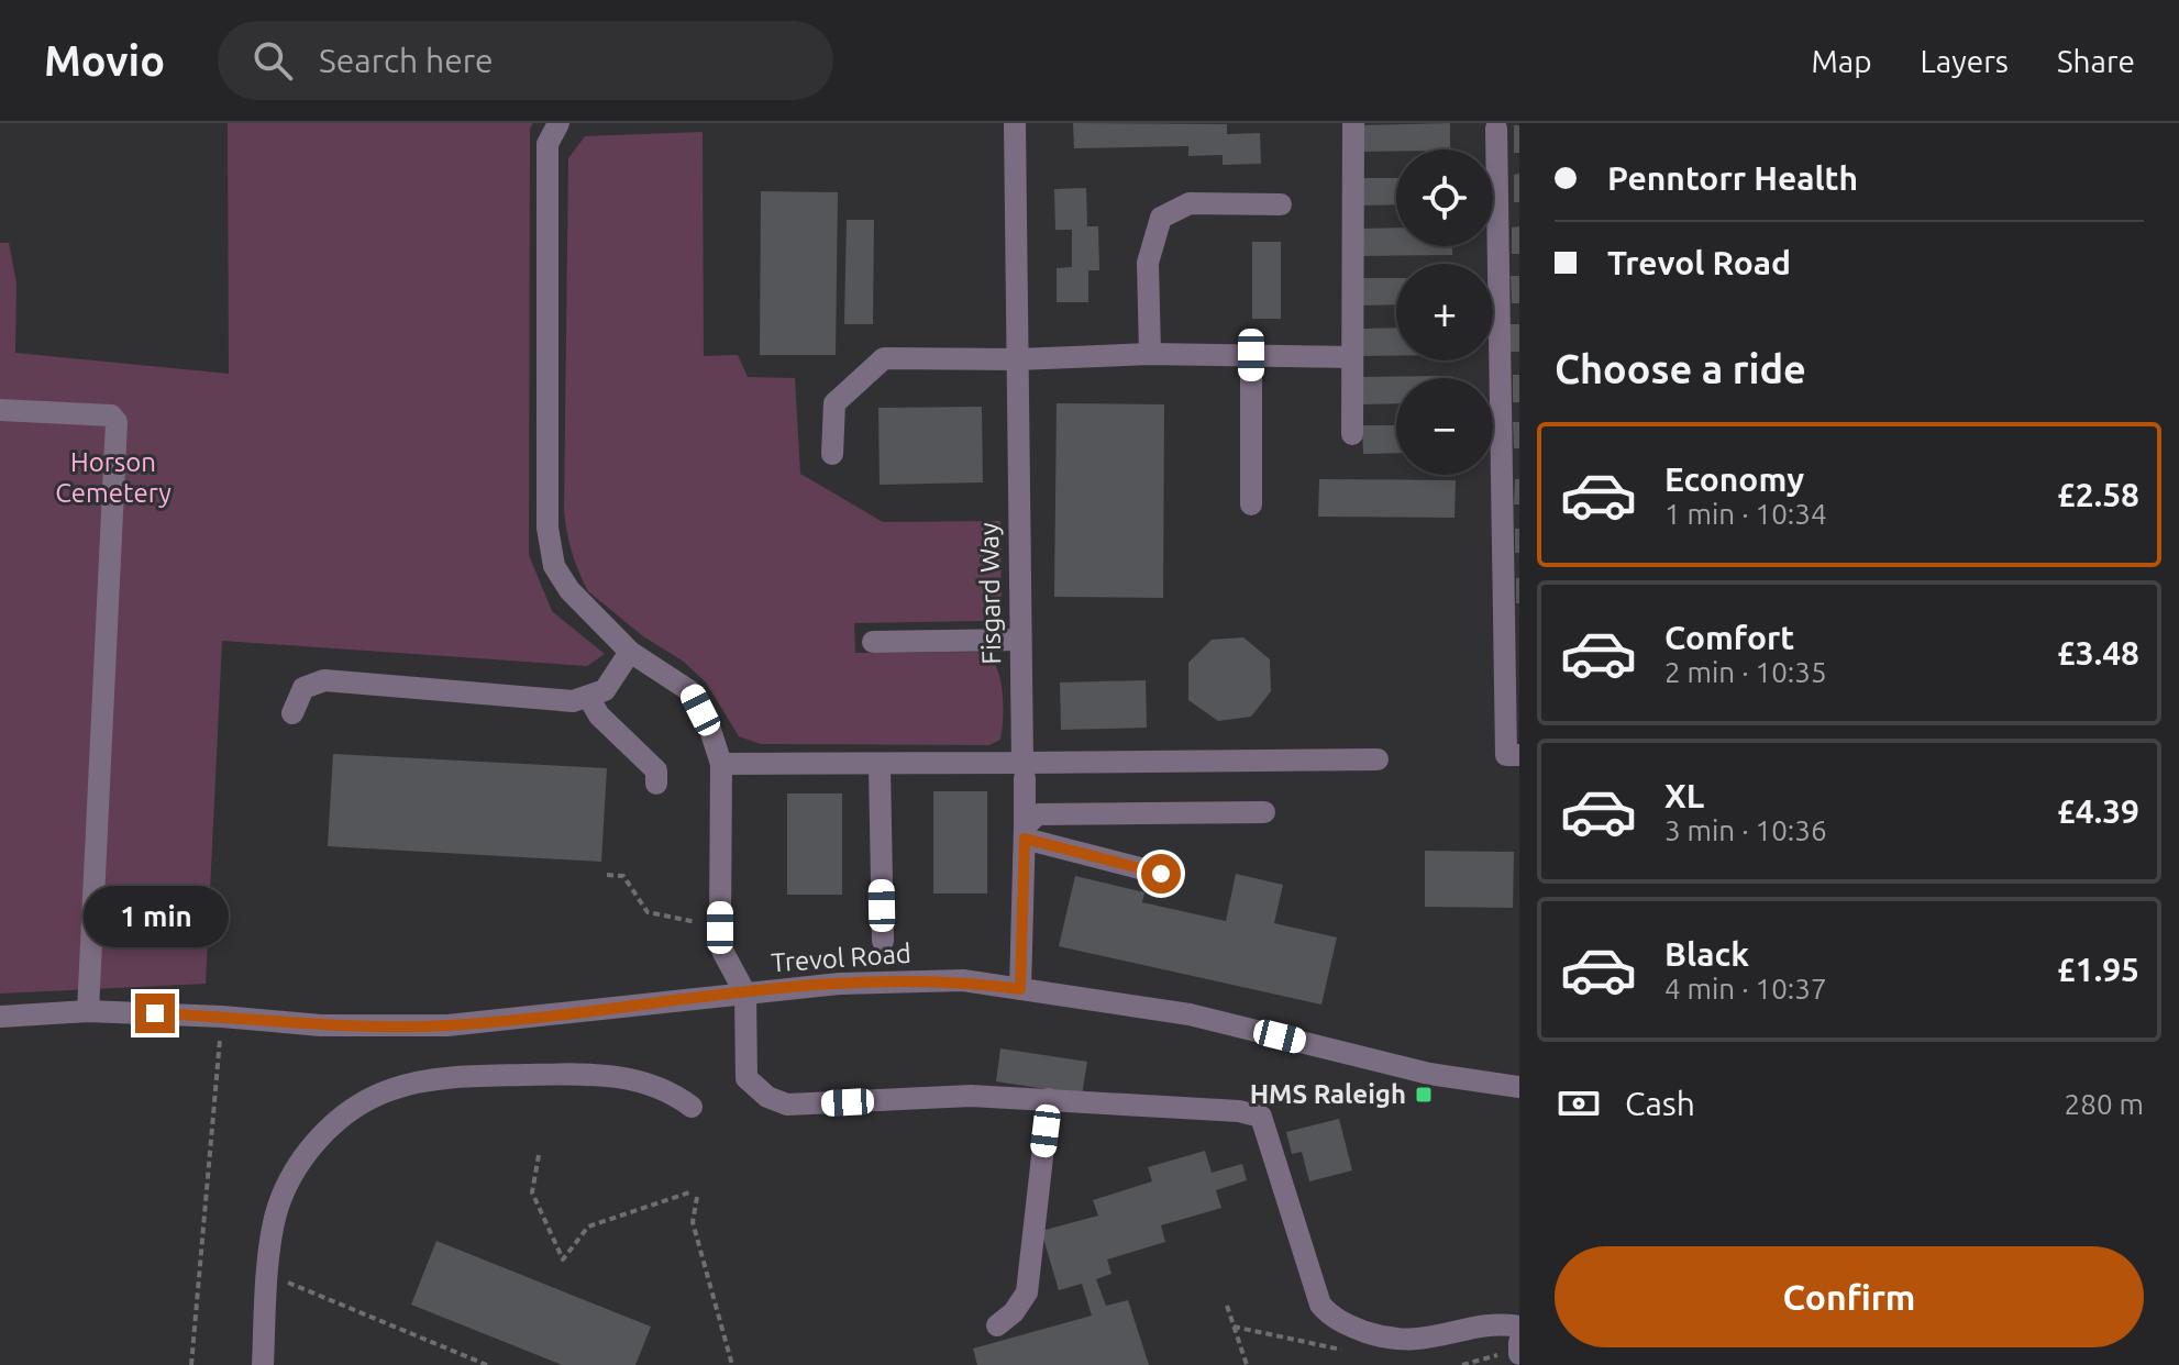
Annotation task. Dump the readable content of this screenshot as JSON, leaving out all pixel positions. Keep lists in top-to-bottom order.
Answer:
{
  "streets": {
    "street": ["Fisgard Way", "Trevol Road"]
  },
  "crossings": [
    ["Fisgard Way", "Trevol Road"]
  ],
  "parks": ["Horson Cemetery"],
  "places": {
    "transit": ["HMS Raleigh"]
  },
  "page": {
    "header": "Movio",
    "search": "Search here",
    "nav": ["Map", "Layers", "Share"],
    "banner": ["Penntorr Health", "Trevol Road"],
    "map_buttons": ["+", "−"],
    "heading": "Choose a ride",
    "list": [
      {
        "name": "Economy",
        "note": "1 min · 10:34",
        "value": "£2.58"
      },
      {
        "name": "Comfort",
        "note": "2 min · 10:35",
        "value": "£3.48"
      },
      {
        "name": "XL",
        "note": "3 min · 10:36",
        "value": "£4.39"
      },
      {
        "name": "Black",
        "note": "4 min · 10:37",
        "value": "£1.95"
      }
    ],
    "bubble": "1 min",
    "pay": ["Cash", "280 m"],
    "buttons": "Confirm"
  }
}
